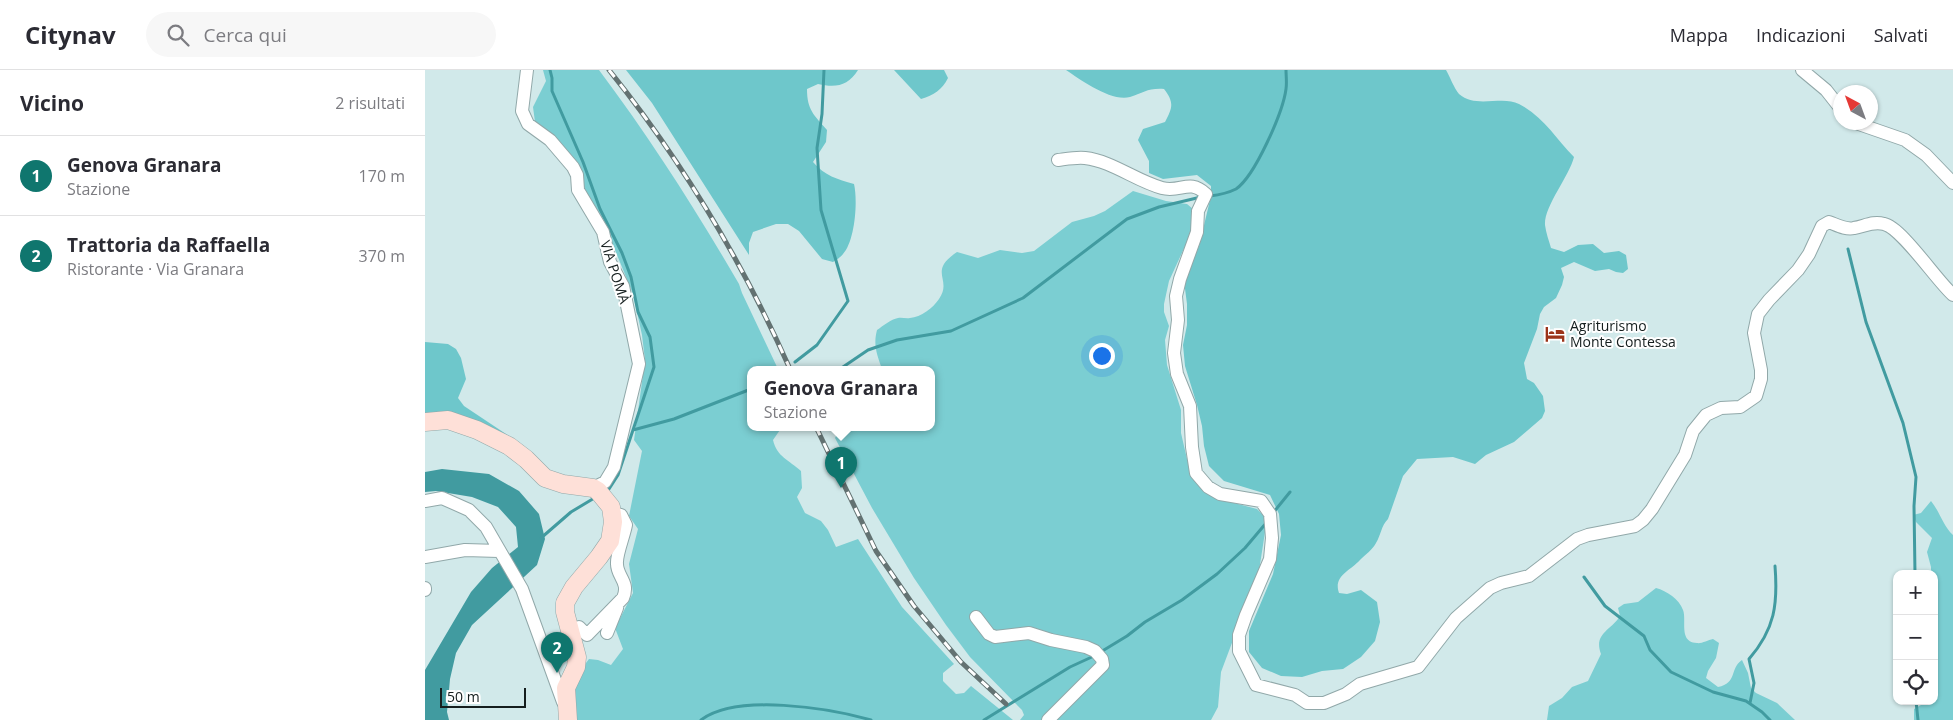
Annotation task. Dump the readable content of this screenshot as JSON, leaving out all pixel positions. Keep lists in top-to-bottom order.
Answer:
{
  "streets": {
    "street": ["VIA POMÀ"]
  },
  "places": {
    "hotel": ["Agriturismo Monte Contessa"]
  },
  "scale_bar": "50 m",
  "north": "top left",
  "page": {
    "header": "Citynav",
    "search": "Cerca qui",
    "nav": ["Mappa", "Indicazioni", "Salvati"],
    "heading": ["Vicino", "2 risultati"],
    "list": [
      {
        "mark": "1",
        "name": "Genova Granara",
        "note": "Stazione",
        "value": "170 m"
      },
      {
        "mark": "2",
        "name": "Trattoria da Raffaella",
        "note": "Ristorante · Via Granara",
        "value": "370 m"
      }
    ],
    "popup": ["Genova Granara", "Stazione"],
    "pins": ["1", "2"],
    "map_buttons": ["+", "−"],
    "scale": "50 m"
  }
}
